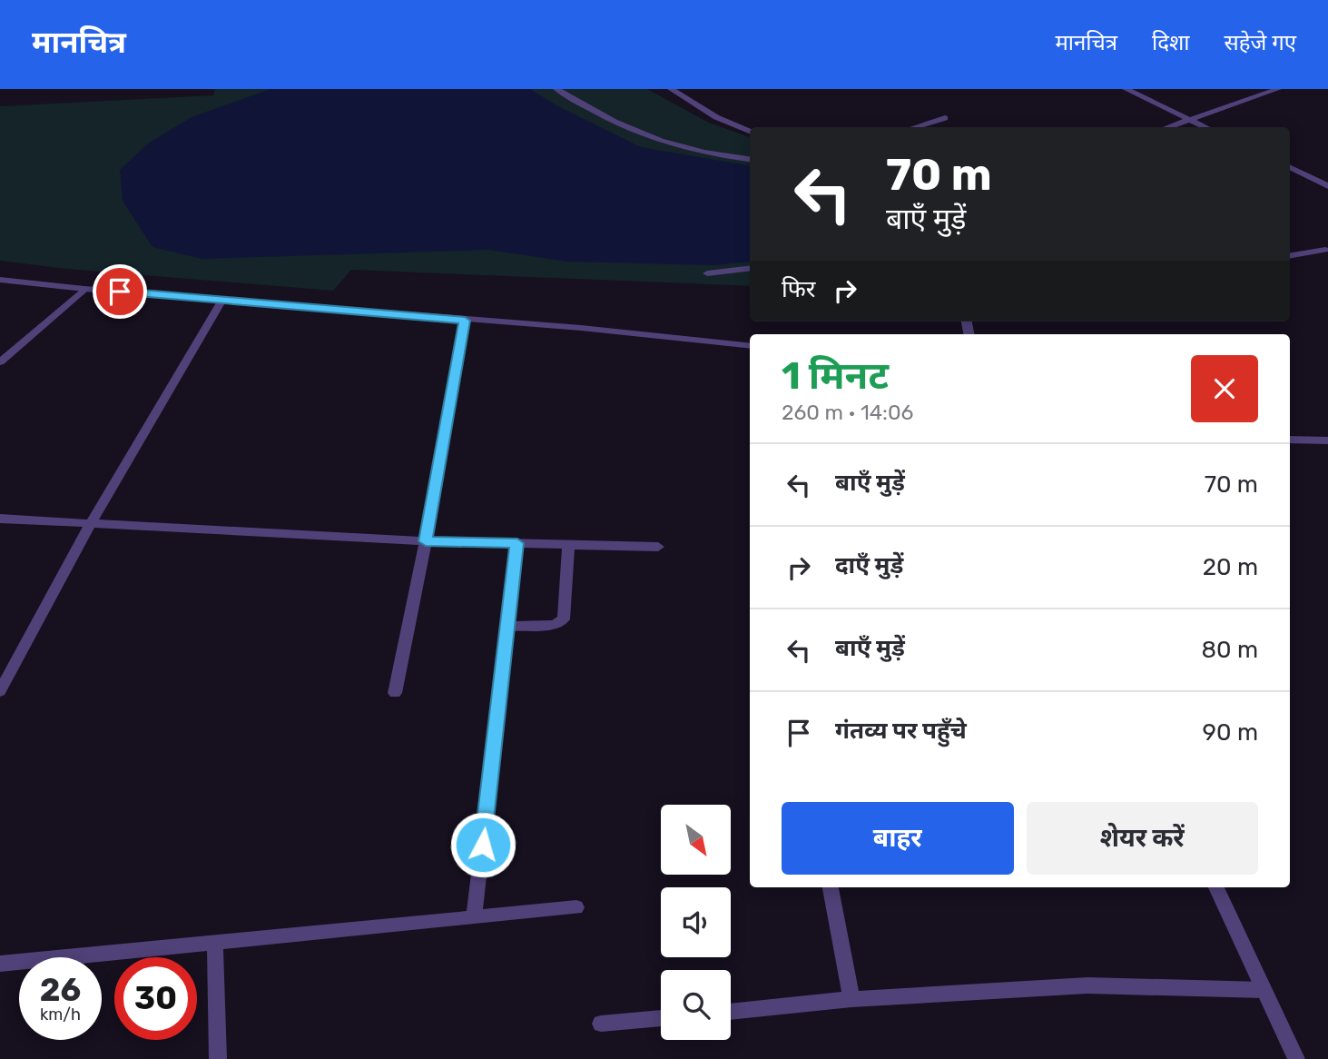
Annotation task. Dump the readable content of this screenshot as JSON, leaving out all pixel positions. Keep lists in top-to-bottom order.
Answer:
{
  "north": "bottom right",
  "page": {
    "header": "मानचित्र",
    "nav": ["मानचित्र", "दिशा", "सहेजे गए"],
    "turn": ["70 m", "बाएँ मुड़ें"],
    "then": "फिर",
    "heading": ["1 मिनट", "260 m · 14:06"],
    "list": [
      {
        "name": "बाएँ मुड़ें",
        "value": "70 m"
      },
      {
        "name": "दाएँ मुड़ें",
        "value": "20 m"
      },
      {
        "name": "बाएँ मुड़ें",
        "value": "80 m"
      },
      {
        "name": "गंतव्य पर पहुँचे",
        "value": "90 m"
      }
    ],
    "buttons": ["बाहर", "शेयर करें"],
    "speed": "26 km/h",
    "limit": "30"
  }
}
